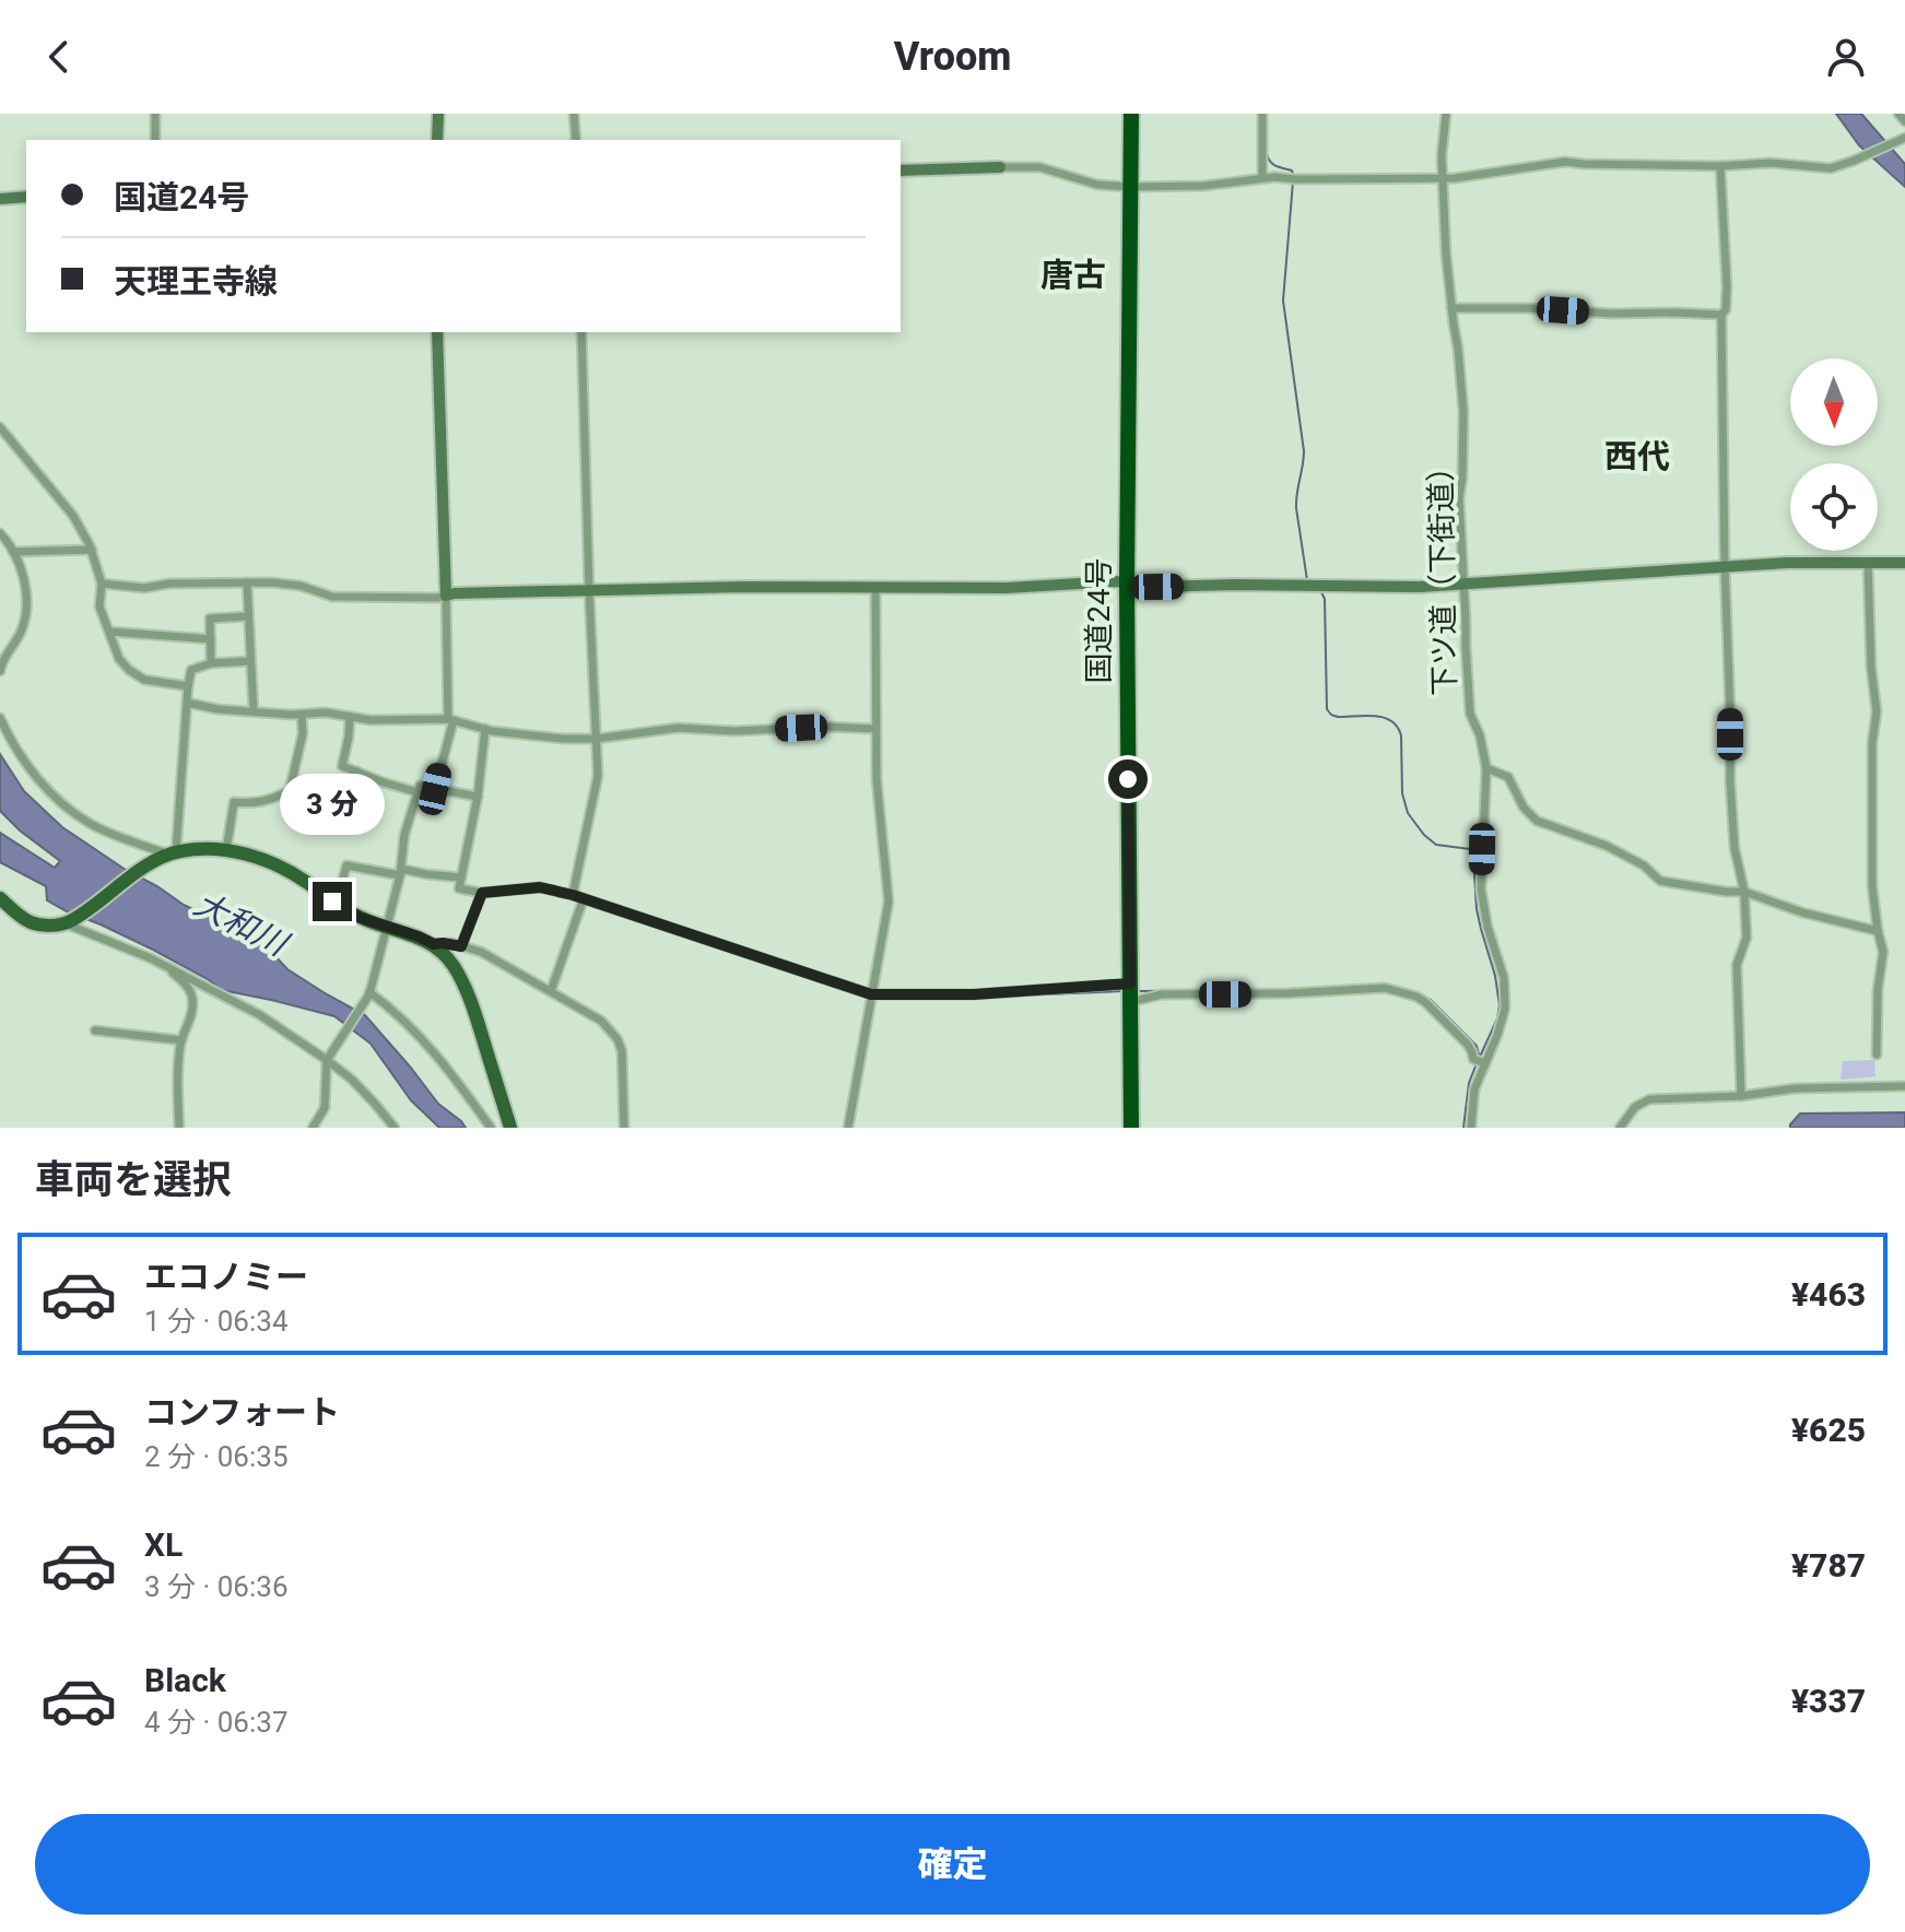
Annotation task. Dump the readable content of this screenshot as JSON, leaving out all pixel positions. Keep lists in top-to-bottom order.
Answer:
{
  "streets": {
    "highway": ["国道24号"],
    "street": ["下ツ道（下街道）"]
  },
  "districts": ["唐古", "西代"],
  "water": ["大和川"],
  "north": "bottom",
  "page": {
    "header": "Vroom",
    "banner": ["国道24号", "天理王寺線"],
    "bubble": "3 分",
    "heading": "車両を選択",
    "list": [
      {
        "name": "エコノミー",
        "note": "1 分 · 06:34",
        "value": "¥463"
      },
      {
        "name": "コンフォート",
        "note": "2 分 · 06:35",
        "value": "¥625"
      },
      {
        "name": "XL",
        "note": "3 分 · 06:36",
        "value": "¥787"
      },
      {
        "name": "Black",
        "note": "4 分 · 06:37",
        "value": "¥337"
      }
    ],
    "buttons": "確定"
  }
}
